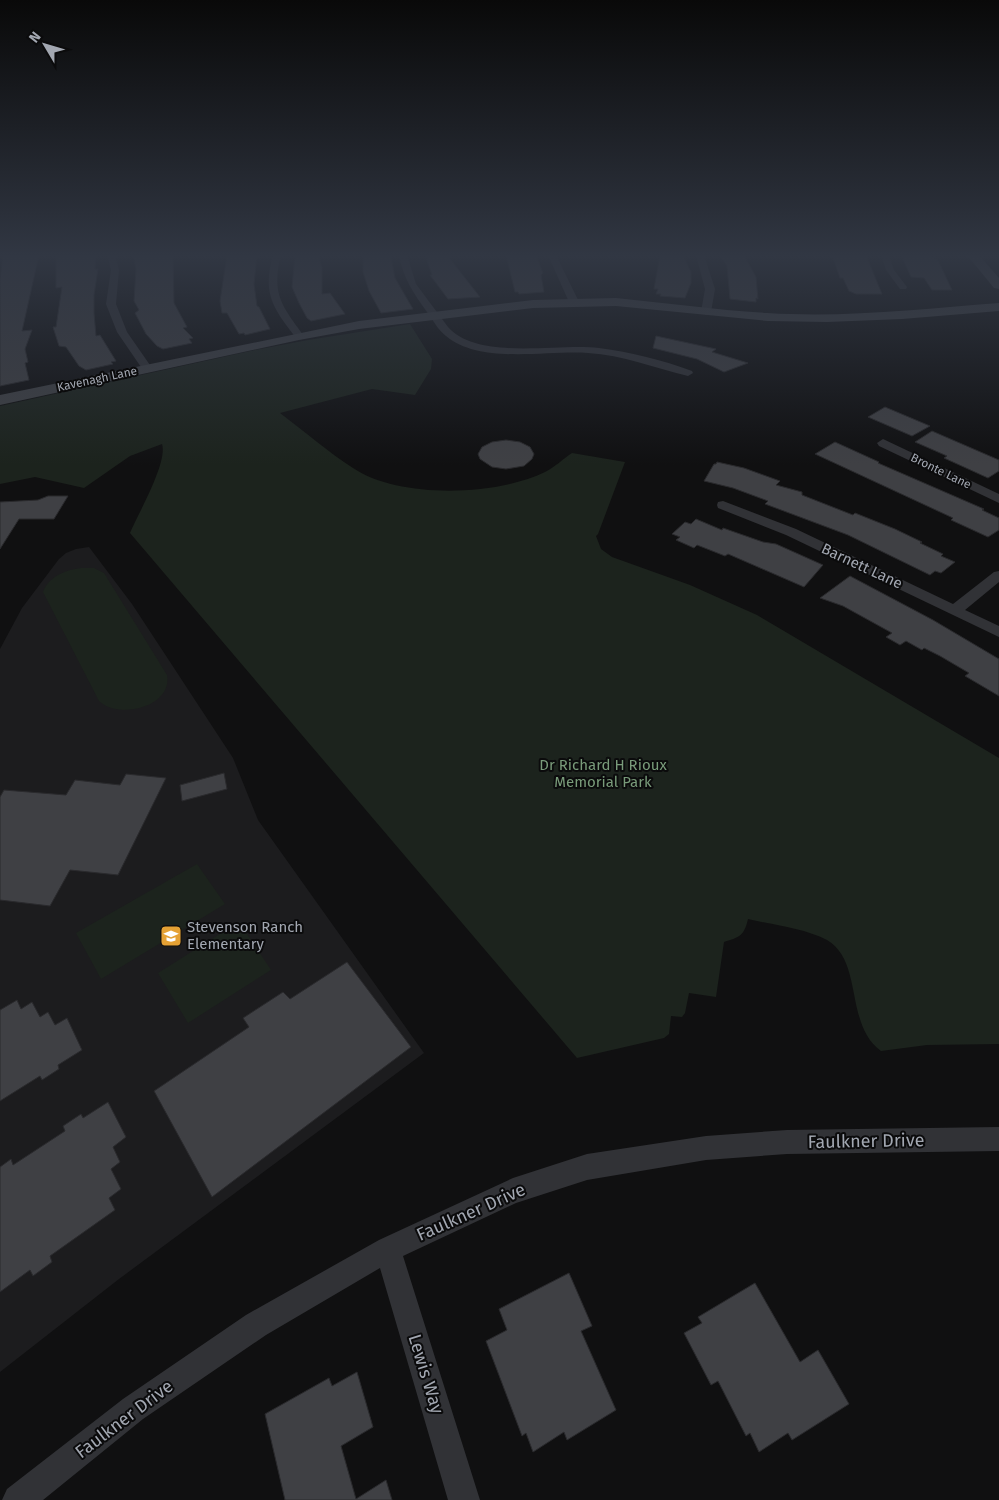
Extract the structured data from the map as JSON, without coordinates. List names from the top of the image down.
{
  "streets": {
    "main road": ["Kavenagh Lane"],
    "street": [
      "Bronte Lane",
      "Barnett Lane",
      "Faulkner Drive",
      "Lewis Way"
    ]
  },
  "crossings": [
    ["Faulkner Drive", "Lewis Way"]
  ],
  "parks": ["Dr Richard H Rioux Memorial Park"],
  "places": {
    "school or university": ["Stevenson Ranch Elementary"]
  },
  "north": "top left"
}
